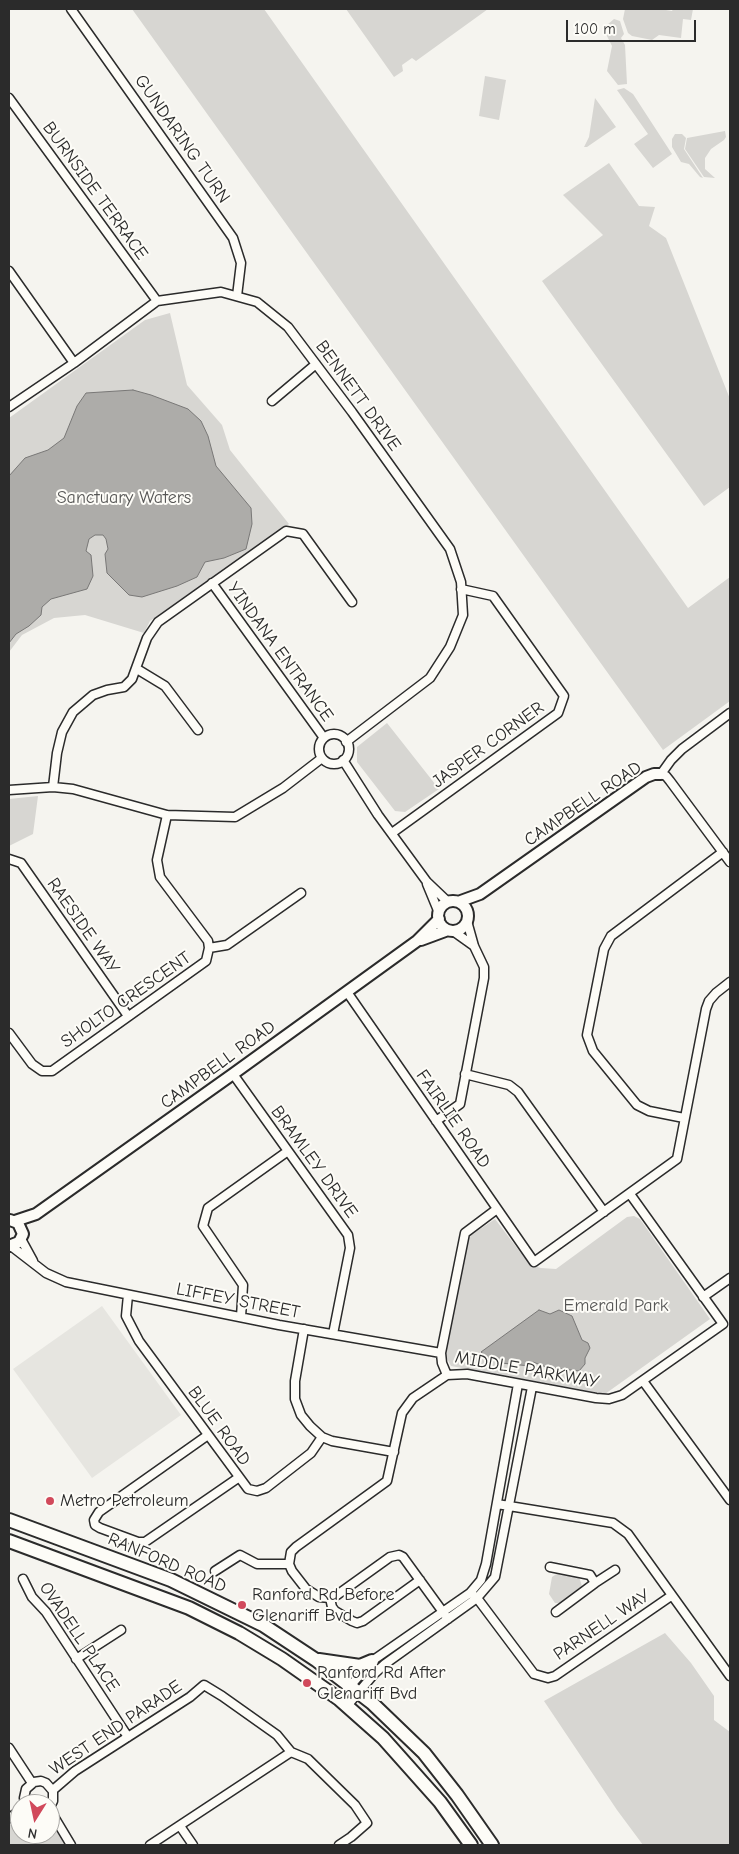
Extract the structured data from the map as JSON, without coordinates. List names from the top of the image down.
{
  "streets": {
    "main road": ["RANFORD ROAD"],
    "street": [
      "GUNDARING TURN",
      "BURNSIDE TERRACE",
      "BENNETT DRIVE",
      "YINDANA ENTRANCE",
      "JASPER CORNER",
      "CAMPBELL ROAD",
      "RAESIDE WAY",
      "SHOLTO CRESCENT",
      "FAIRLIE ROAD",
      "BRAMLEY DRIVE",
      "LIFFEY STREET",
      "MIDDLE PARKWAY",
      "BLUE ROAD",
      "PARNELL WAY",
      "OVADELL PLACE",
      "WEST END PARADE"
    ]
  },
  "crossings": [
    ["GUNDARING TURN", "BENNETT DRIVE"],
    ["BURNSIDE TERRACE", "BENNETT DRIVE"],
    ["BENNETT DRIVE", "YINDANA ENTRANCE"],
    ["BENNETT DRIVE", "JASPER CORNER"],
    ["CAMPBELL ROAD", "FAIRLIE ROAD"],
    ["CAMPBELL ROAD", "BRAMLEY DRIVE"],
    ["CAMPBELL ROAD", "LIFFEY STREET"],
    ["RAESIDE WAY", "SHOLTO CRESCENT"],
    ["FAIRLIE ROAD", "MIDDLE PARKWAY"],
    ["BRAMLEY DRIVE", "LIFFEY STREET"],
    ["LIFFEY STREET", "MIDDLE PARKWAY"],
    ["LIFFEY STREET", "BLUE ROAD"],
    ["OVADELL PLACE", "WEST END PARADE"]
  ],
  "parks": ["Sanctuary Waters", "Emerald Park"],
  "places": ["Metro Petroleum", "Ranford Rd Before Glenariff Bvd", "Ranford Rd After Glenariff Bvd"],
  "scale_bar": "100 m",
  "north": "bottom"
}
